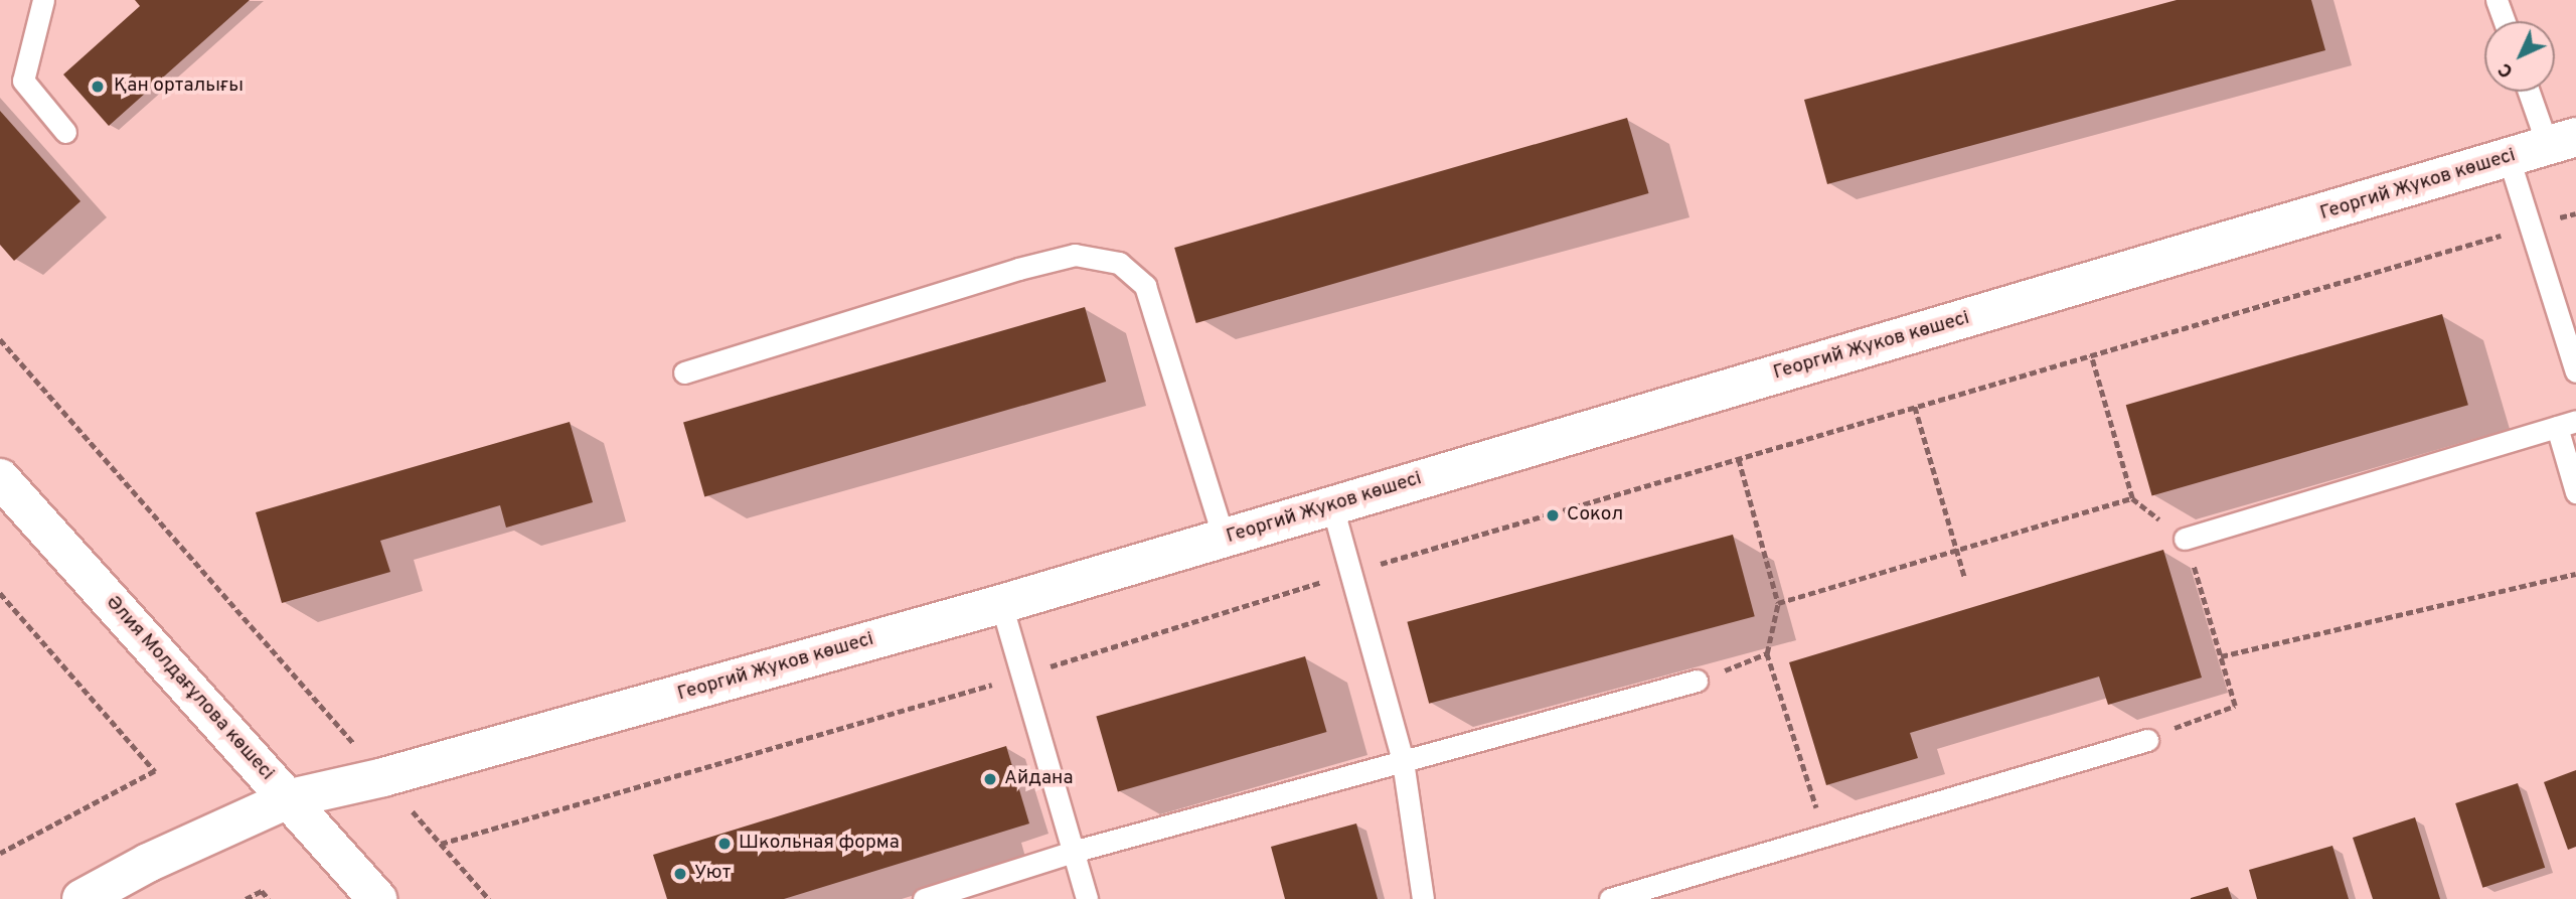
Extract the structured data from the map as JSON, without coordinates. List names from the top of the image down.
{
  "streets": {
    "street": ["Георгий Жуков көшесі", "Әлия Молдағұлова көшесі"]
  },
  "crossings": [
    ["Георгий Жуков көшесі", "Әлия Молдағұлова көшесі"]
  ],
  "places": [
    "Қан орталығы",
    "Сокол",
    "Айдана",
    "Школьная форма",
    "Уют"
  ],
  "north": "bottom left"
}
